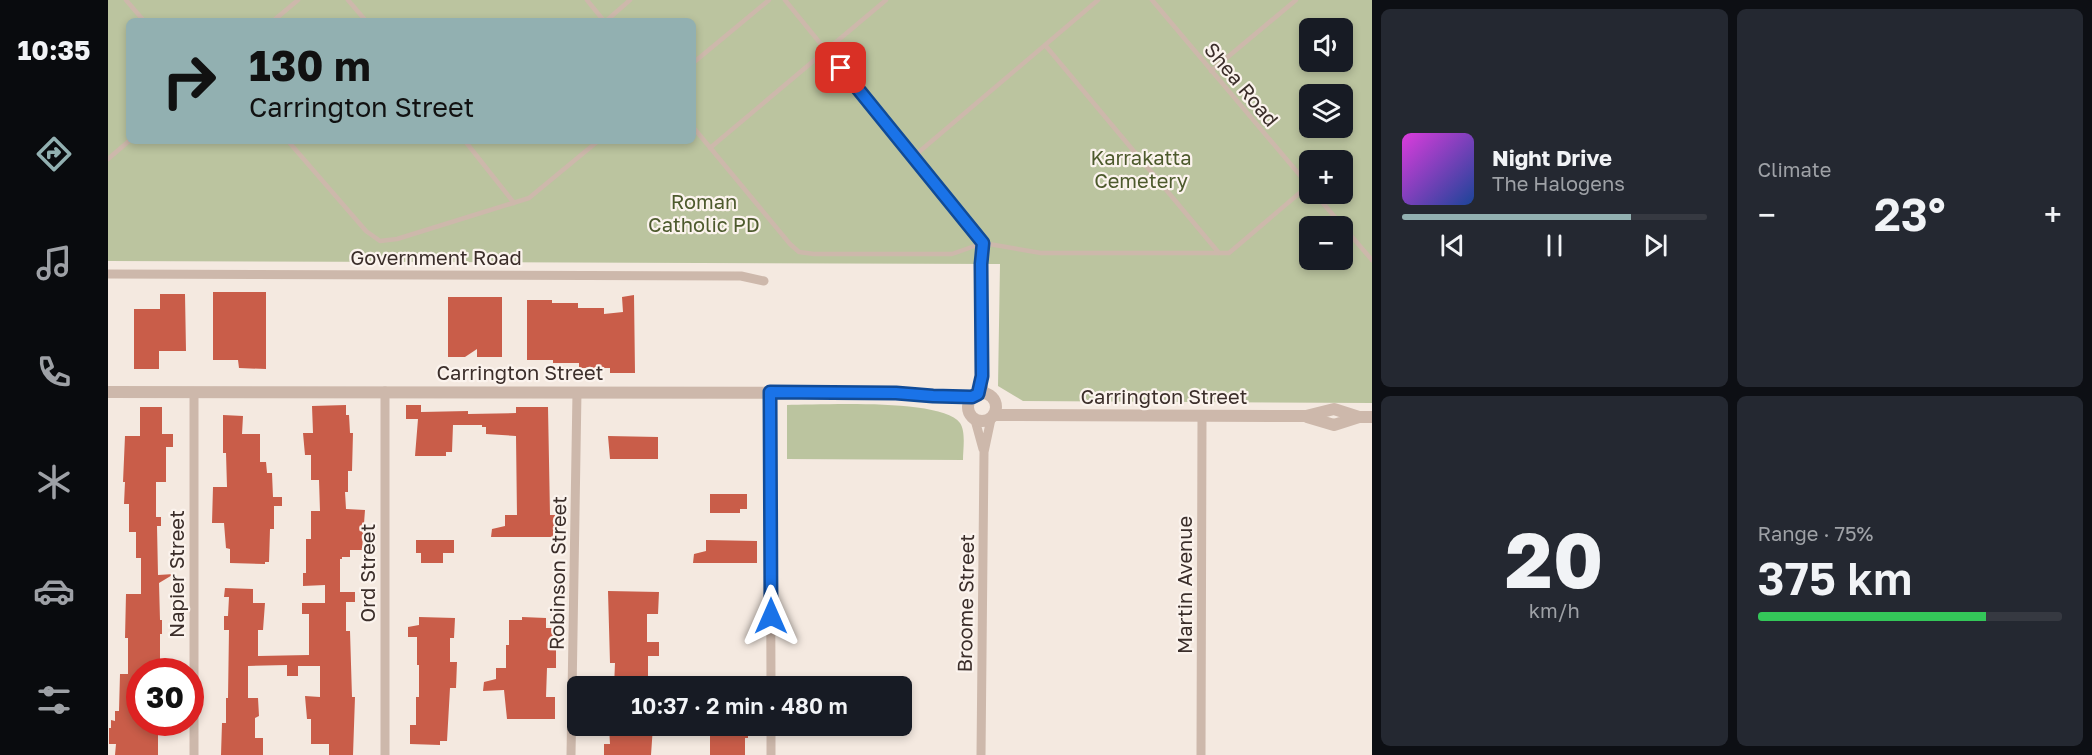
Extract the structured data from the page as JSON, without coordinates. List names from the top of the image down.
{
  "streets": {
    "street": [
      "Government Road",
      "Carrington Street",
      "Ord Street",
      "Robinson Street",
      "Napier Street",
      "Martin Avenue",
      "Broome Street"
    ],
    "lane": ["Shea Road"]
  },
  "crossings": [
    ["Carrington Street", "Ord Street"],
    ["Carrington Street", "Robinson Street"],
    ["Carrington Street", "Napier Street"],
    ["Carrington Street", "Martin Avenue"],
    ["Carrington Street", "Broome Street"]
  ],
  "parks": ["Karrakatta Cemetery", "Roman Catholic PD"],
  "page": {
    "tabs": "10:35",
    "tile": [
      "Climate",
      ["20", "km/h"],
      ["Range · 75%", "375 km"]
    ],
    "map_buttons": ["+", "−"],
    "turn": ["130 m", "Carrington Street"],
    "song": ["Night Drive", "The Halogens"],
    "heat": ["−", "23°", "+"],
    "limit": "30",
    "trip": "10:37 · 2 min · 480 m"
  }
}
